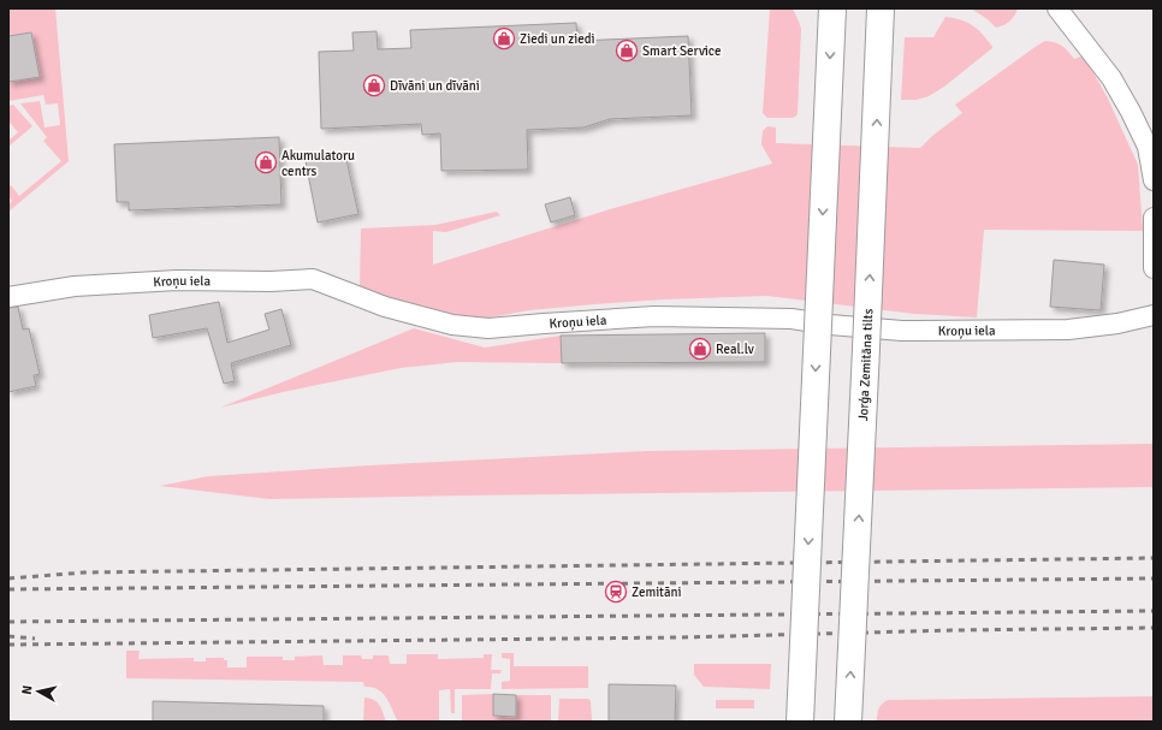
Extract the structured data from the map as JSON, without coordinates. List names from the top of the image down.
{
  "streets": {
    "main road": ["Jorģa Zemitāna tilts"],
    "street": ["Kroņu iela"]
  },
  "places": {
    "shop": [
      "Ziedi un ziedi",
      "Smart Service",
      "Dīvāni un dīvāni",
      "Akumulatoru centrs",
      "Real.lv"
    ],
    "station": ["Zemitāni"]
  },
  "north": "left"
}
